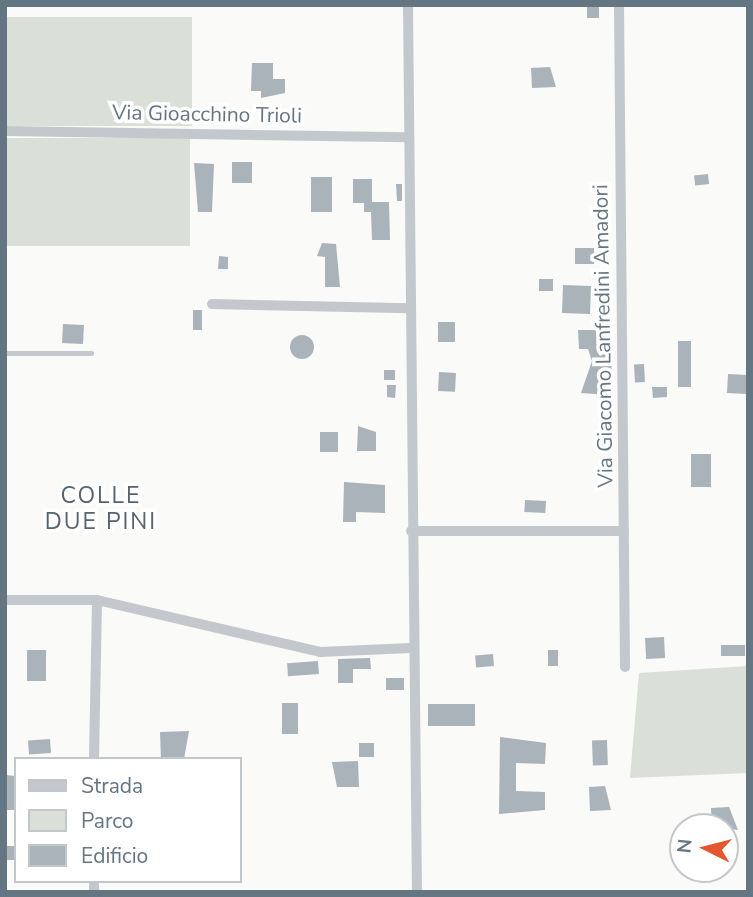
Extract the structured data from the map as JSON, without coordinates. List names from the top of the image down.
{
  "streets": {
    "street": ["Via Gioacchino Trioli", "Via Giacomo Lanfredini Amadori"]
  },
  "districts": ["COLLE DUE PINI"],
  "legend": ["Strada", "Parco", "Edificio"],
  "north": "left"
}
